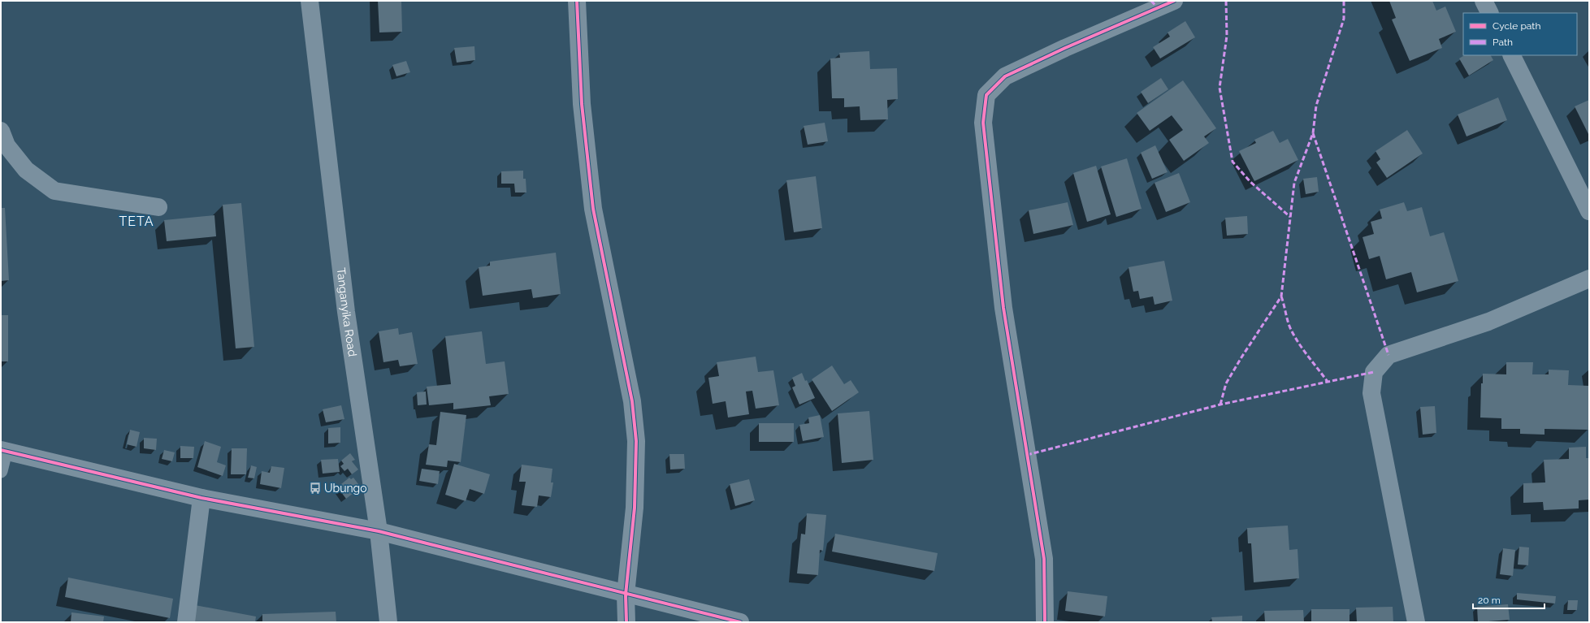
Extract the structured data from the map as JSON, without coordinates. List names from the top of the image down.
{
  "streets": {
    "street": ["Tanganyika Road"]
  },
  "districts": ["TETA"],
  "places": {
    "bus stop": ["Ubungo"]
  },
  "legend": ["Cycle path", "Path"],
  "scale_bar": "20 m"
}
